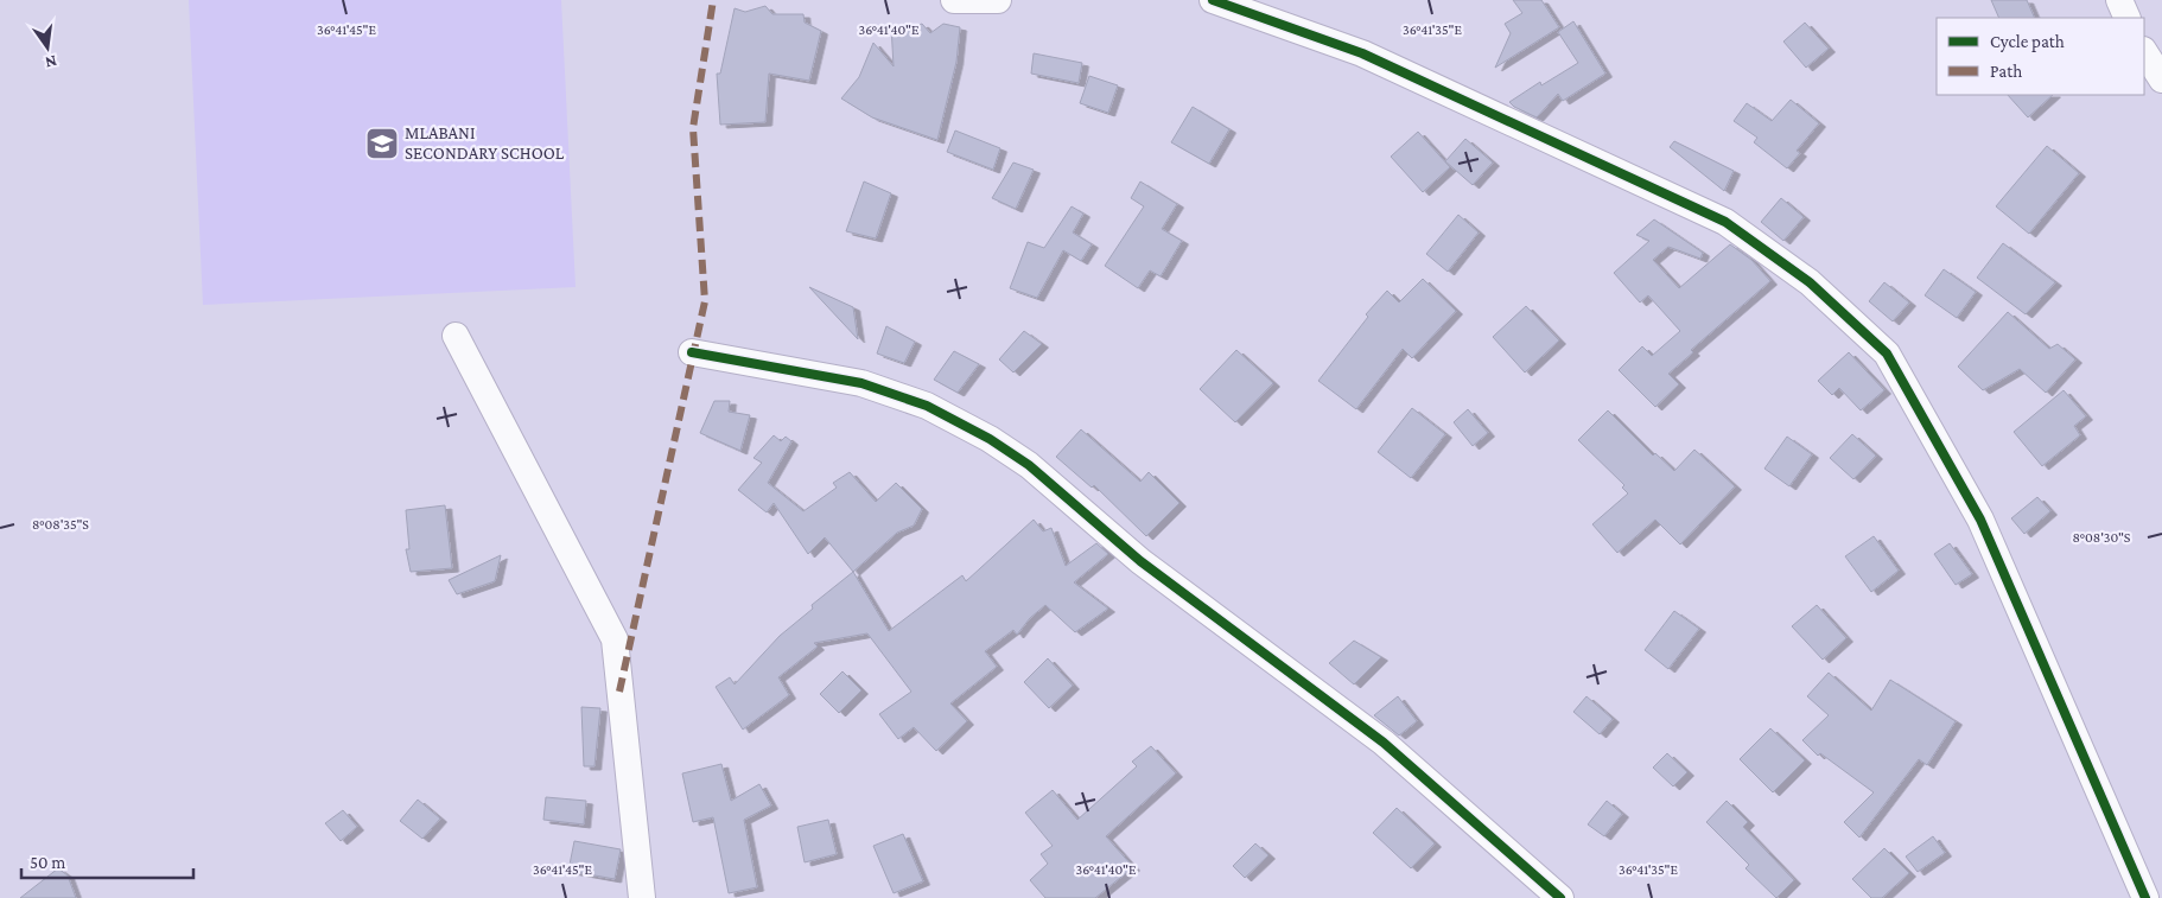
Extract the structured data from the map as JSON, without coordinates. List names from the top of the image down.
{
  "places": {
    "school or university": ["MLABANI SECONDARY SCHOOL"]
  },
  "legend": ["Cycle path", "Path"],
  "scale_bar": "50 m",
  "north": "bottom",
  "coordinates": [
    "36°41'45\"E",
    "36°41'40\"E",
    "36°41'35\"E",
    "8°08'35\"S",
    "8°08'30\"S"
  ]
}
